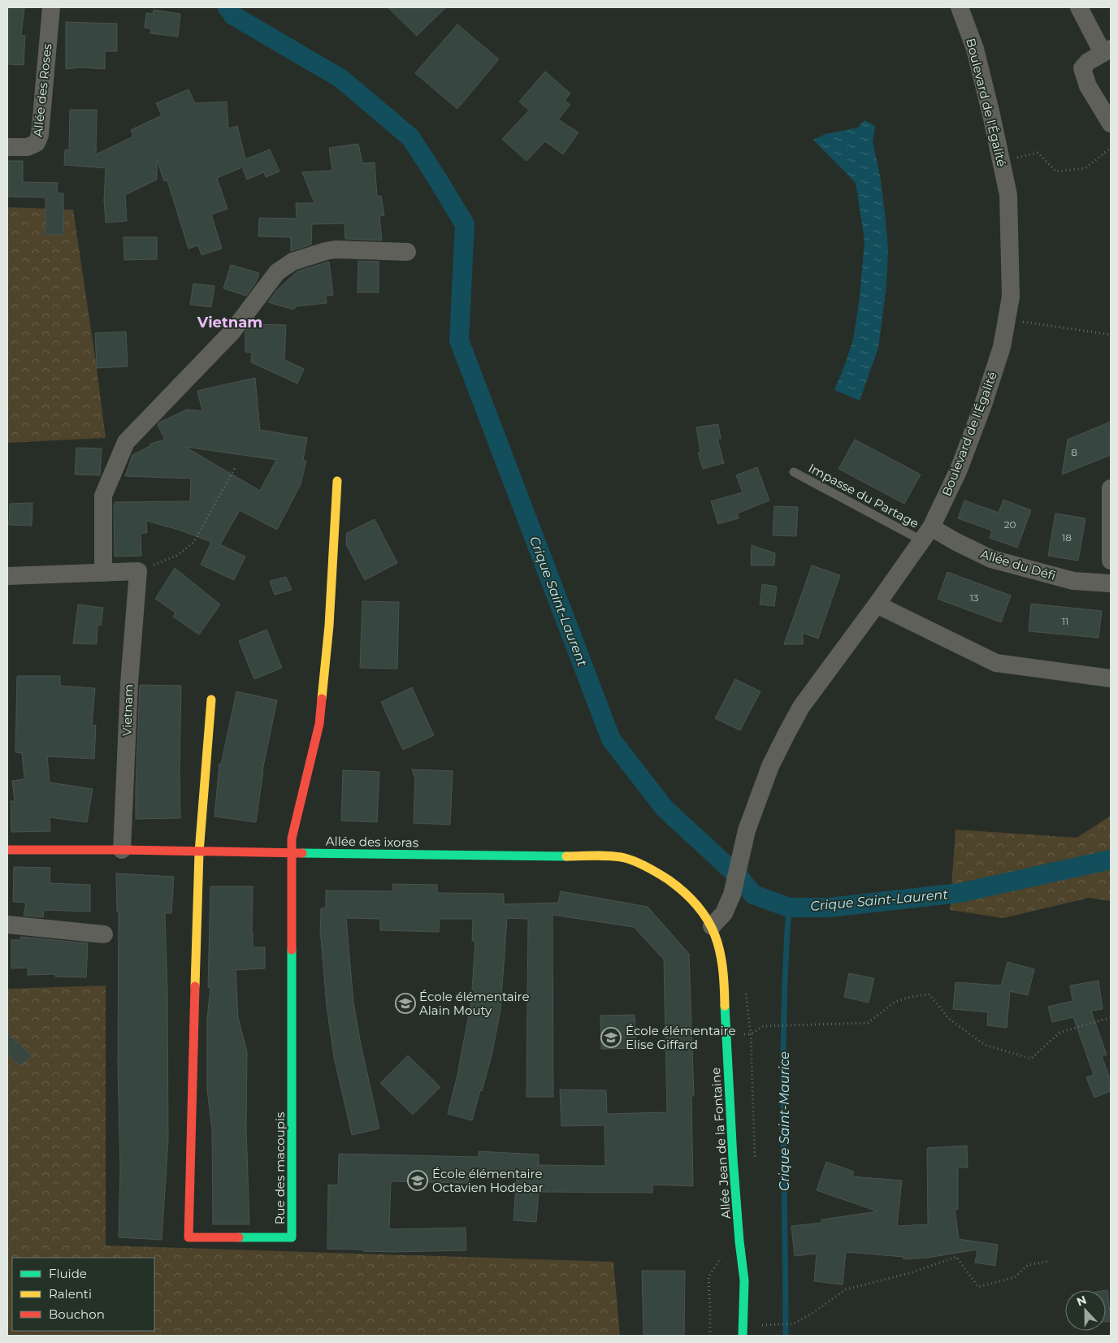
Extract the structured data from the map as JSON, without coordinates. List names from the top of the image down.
{
  "streets": {
    "street": [
      "Allée des Roses",
      "Boulevard de l'Égalité",
      "Allée du Défi",
      "Vietnam",
      "Allée des ixoras",
      "Allée Jean de la Fontaine",
      "Rue des macoupis"
    ],
    "lane": ["Impasse du Partage"]
  },
  "crossings": [
    ["Boulevard de l'Égalité", "Impasse du Partage"],
    ["Boulevard de l'Égalité", "Allée du Défi"],
    ["Boulevard de l'Égalité", "Allée des ixoras"],
    ["Boulevard de l'Égalité", "Allée Jean de la Fontaine"],
    ["Impasse du Partage", "Allée du Défi"],
    ["Vietnam", "Allée des ixoras"],
    ["Allée des ixoras", "Allée Jean de la Fontaine"],
    ["Allée des ixoras", "Rue des macoupis"]
  ],
  "districts": ["Vietnam"],
  "water": ["Crique Saint-Laurent", "Crique Saint-Maurice"],
  "places": {
    "school or university": ["École élémentaire Alain Mouty", "École élémentaire Elise Giffard", "École élémentaire Octavien Hodebar"]
  },
  "house_numbers": [
    "8",
    "20",
    "18",
    "13",
    "11"
  ],
  "legend": ["Fluide", "Ralenti", "Bouchon"],
  "north": "top"
}
